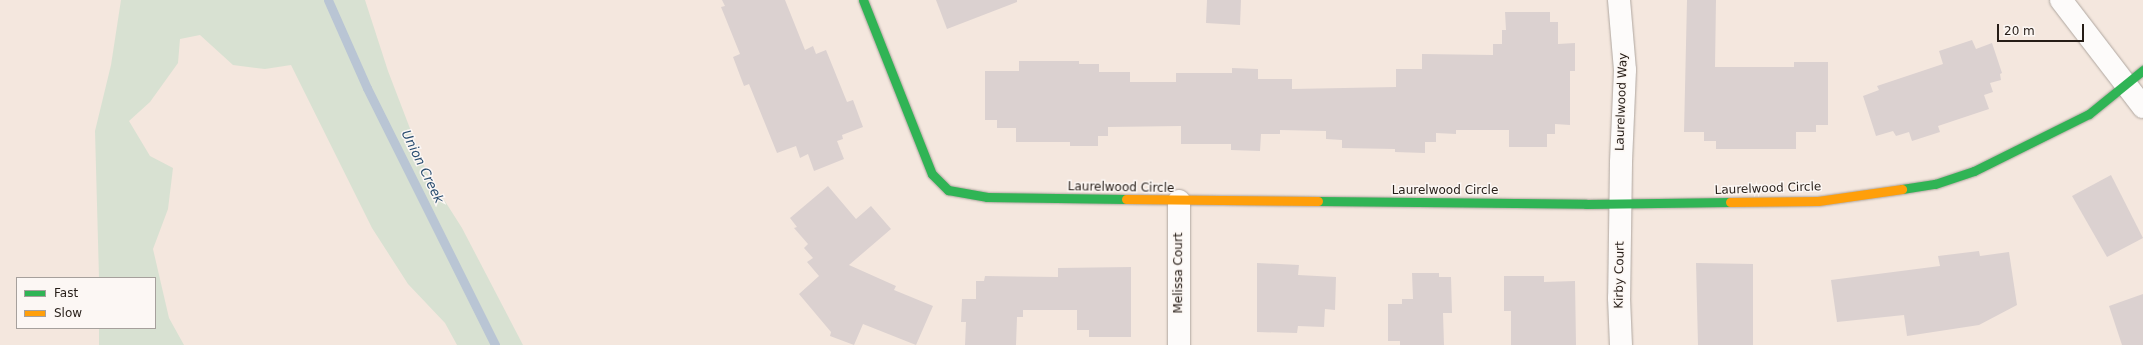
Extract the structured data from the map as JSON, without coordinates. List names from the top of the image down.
{
  "streets": {
    "street": [
      "Laurelwood Way",
      "Laurelwood Circle",
      "Melissa Court",
      "Kirby Court"
    ]
  },
  "crossings": [
    ["Laurelwood Way", "Laurelwood Circle"],
    ["Laurelwood Way", "Kirby Court"],
    ["Laurelwood Circle", "Melissa Court"],
    ["Laurelwood Circle", "Kirby Court"]
  ],
  "water": ["Union Creek"],
  "legend": ["Fast", "Slow"],
  "scale_bar": "20 m"
}
